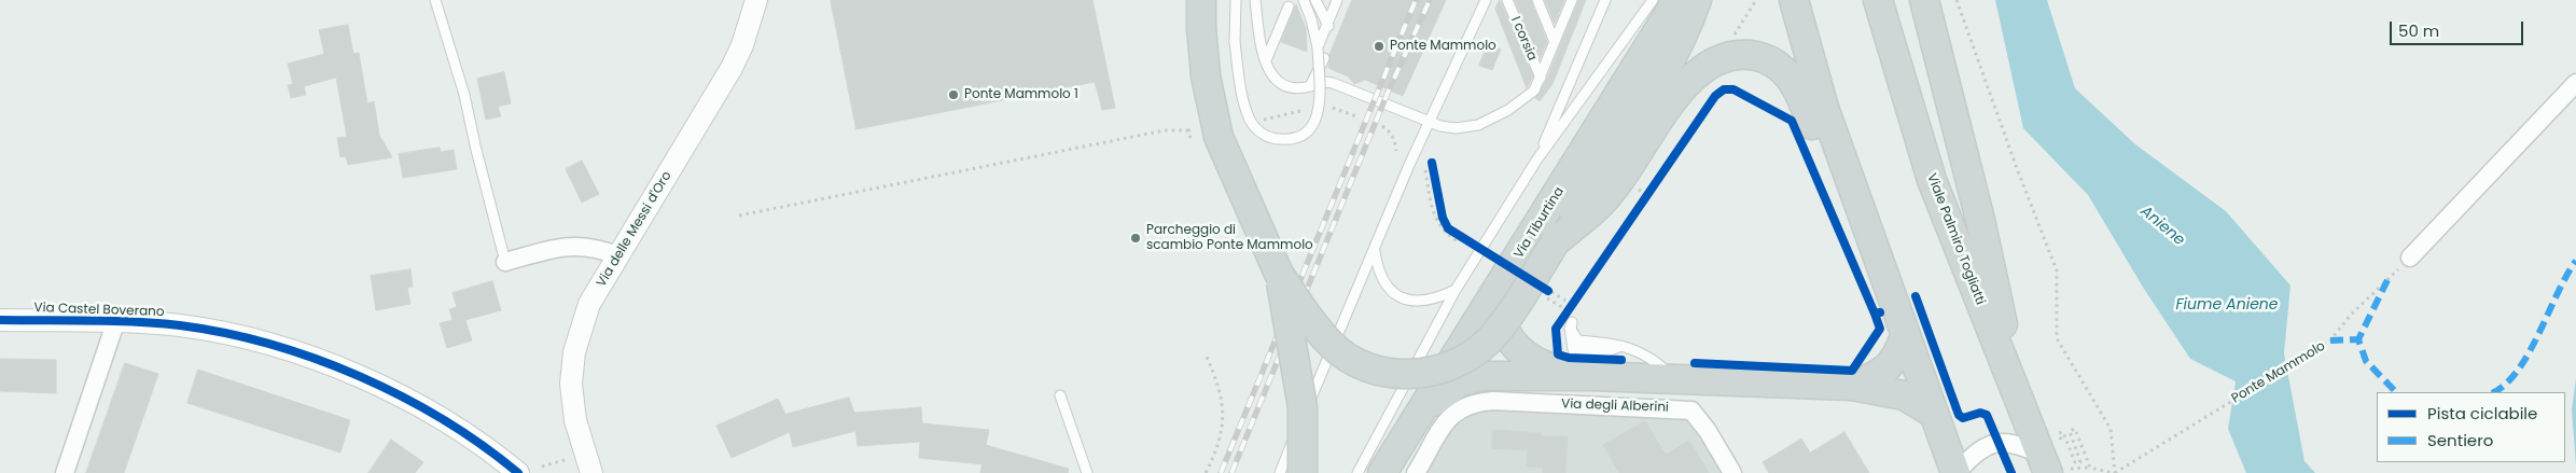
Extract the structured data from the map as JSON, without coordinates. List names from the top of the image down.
{
  "streets": {
    "main road": ["Via Tiburtina", "Viale Palmiro Togliatti"],
    "street": ["Via delle Messi d'Oro", "Via Castel Boverano", "Via degli Alberini"],
    "lane": ["I corsia"],
    "path": ["Ponte Mammolo"]
  },
  "water": ["Aniene", "Fiume Aniene"],
  "places": ["Ponte Mammolo", "Ponte Mammolo 1", "Parcheggio di scambio Ponte Mammolo"],
  "legend": ["Pista ciclabile", "Sentiero"],
  "scale_bar": "50 m"
}
